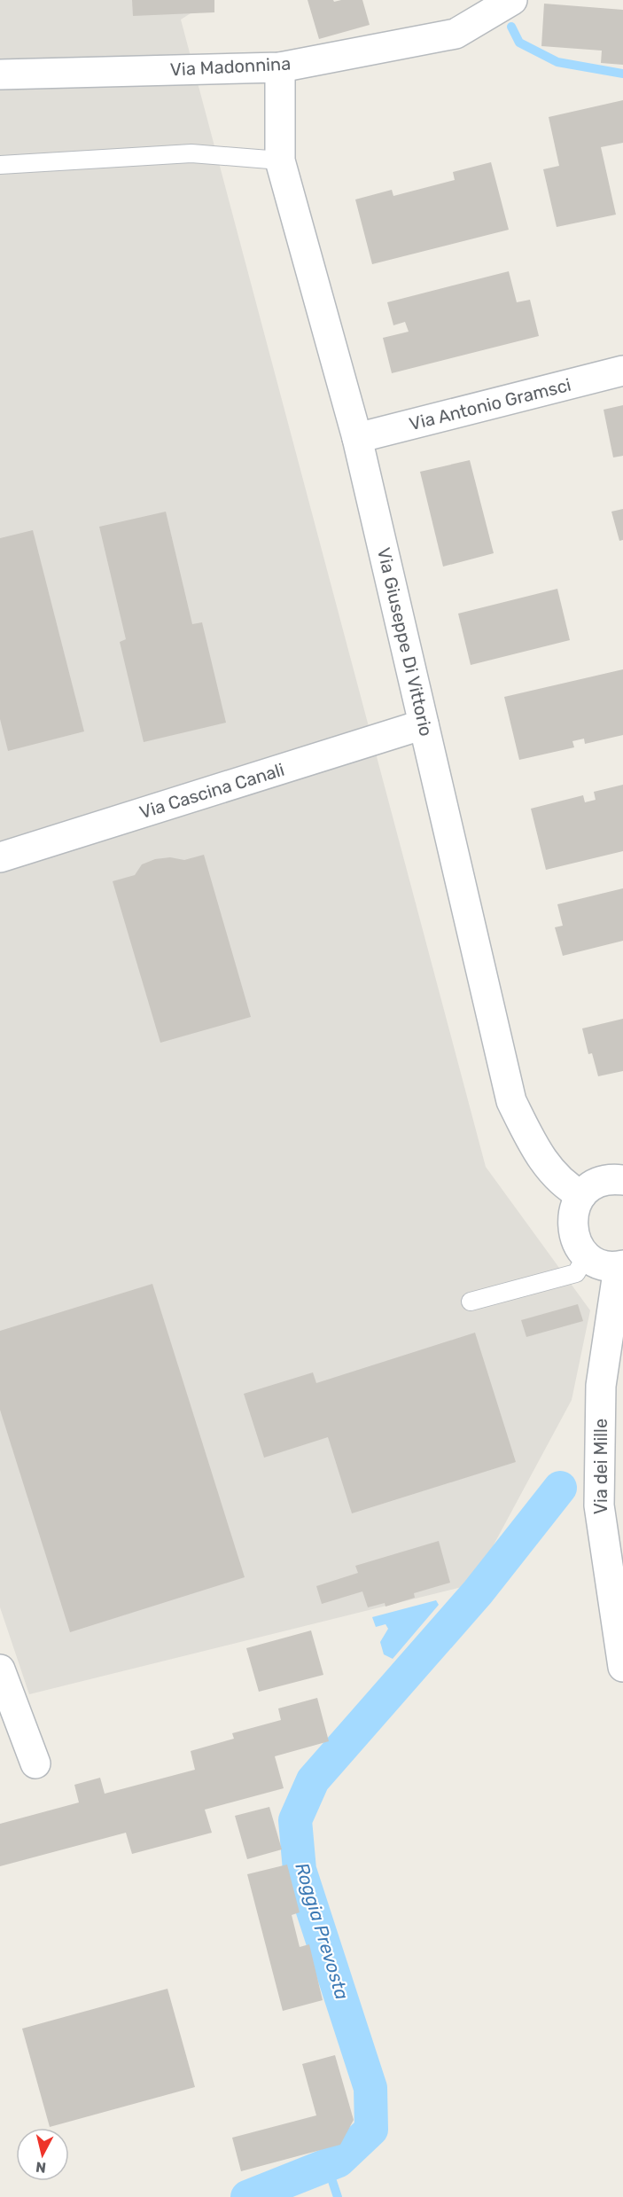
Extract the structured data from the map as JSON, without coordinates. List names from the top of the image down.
{
  "streets": {
    "street": [
      "Via Madonnina",
      "Via Antonio Gramsci",
      "Via Giuseppe Di Vittorio",
      "Via Cascina Canali",
      "Via dei Mille"
    ]
  },
  "crossings": [
    ["Via Madonnina", "Via Giuseppe Di Vittorio"],
    ["Via Antonio Gramsci", "Via Giuseppe Di Vittorio"],
    ["Via Giuseppe Di Vittorio", "Via Cascina Canali"]
  ],
  "water": ["Roggia Prevosta"],
  "north": "bottom"
}
